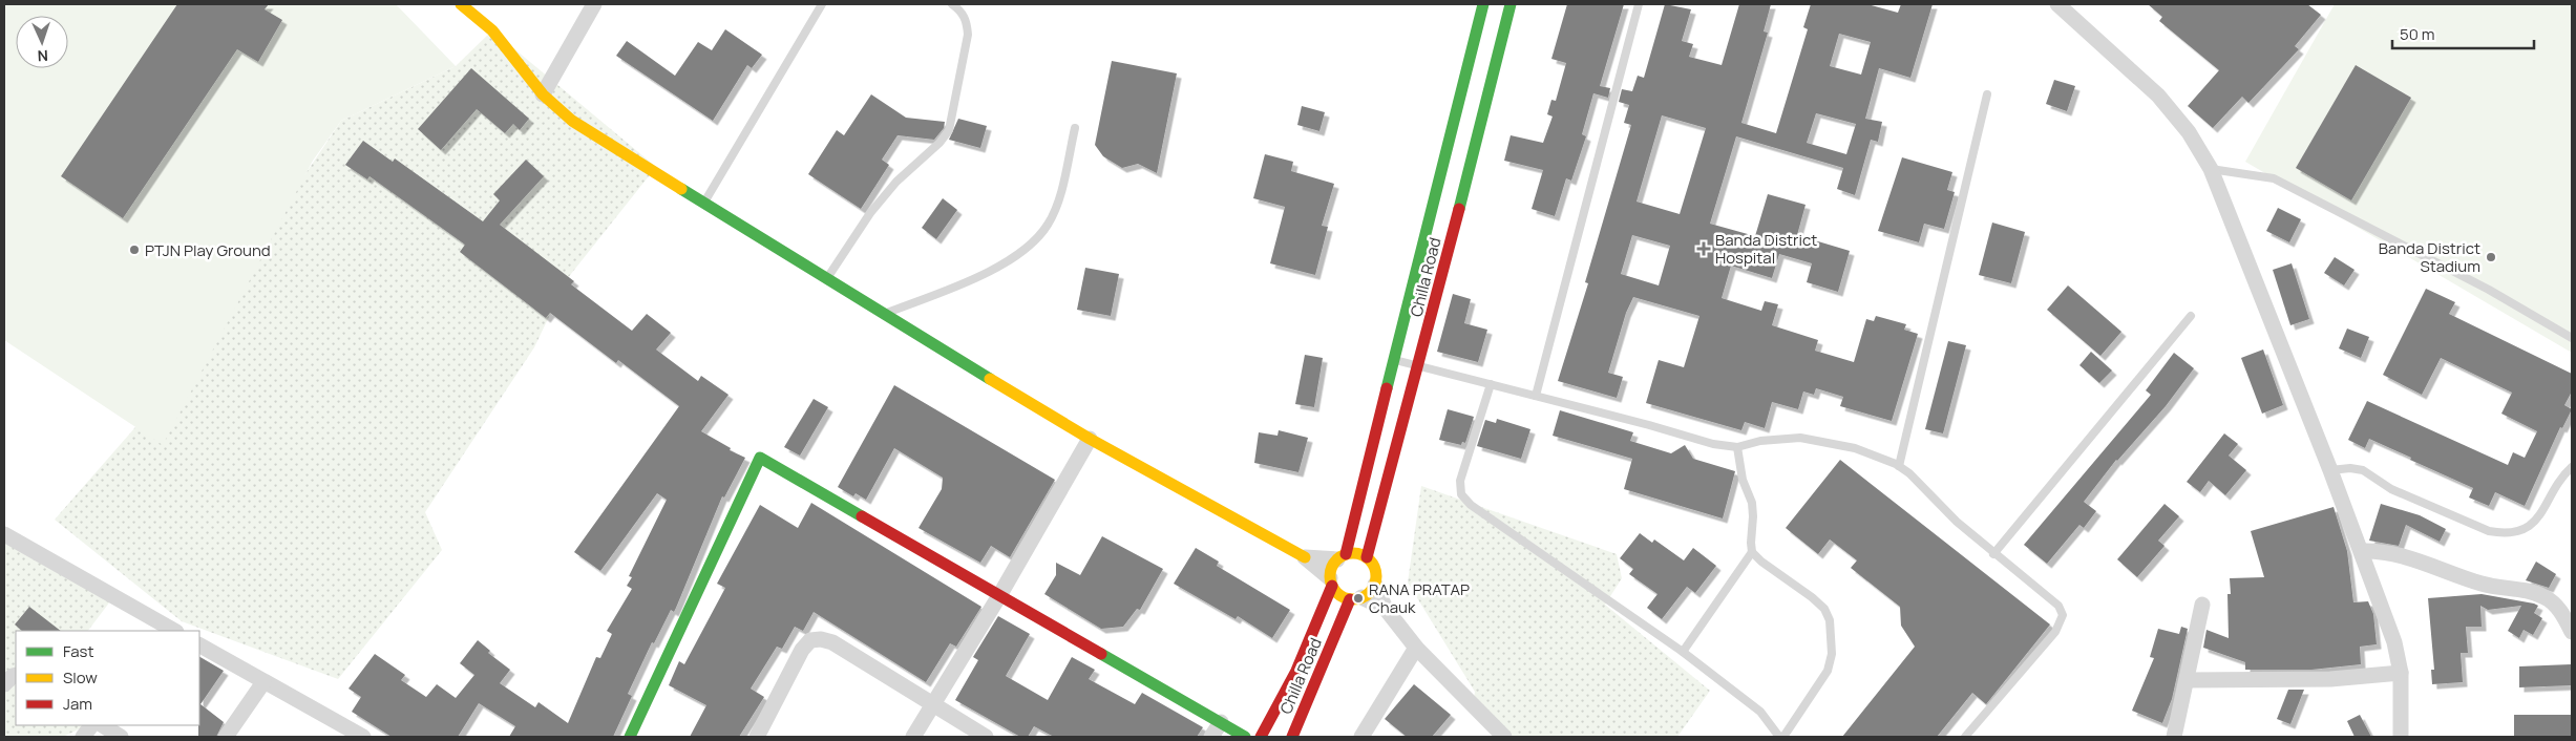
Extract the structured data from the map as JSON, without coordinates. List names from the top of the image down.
{
  "streets": {
    "street": ["Chilla Road"]
  },
  "places": {
    "health": ["Banda District Hospital"],
    "other": ["PTJN Play Ground", "Banda District Stadium", "RANA PRATAP Chauk"]
  },
  "legend": ["Fast", "Slow", "Jam"],
  "scale_bar": "50 m",
  "north": "bottom"
}
